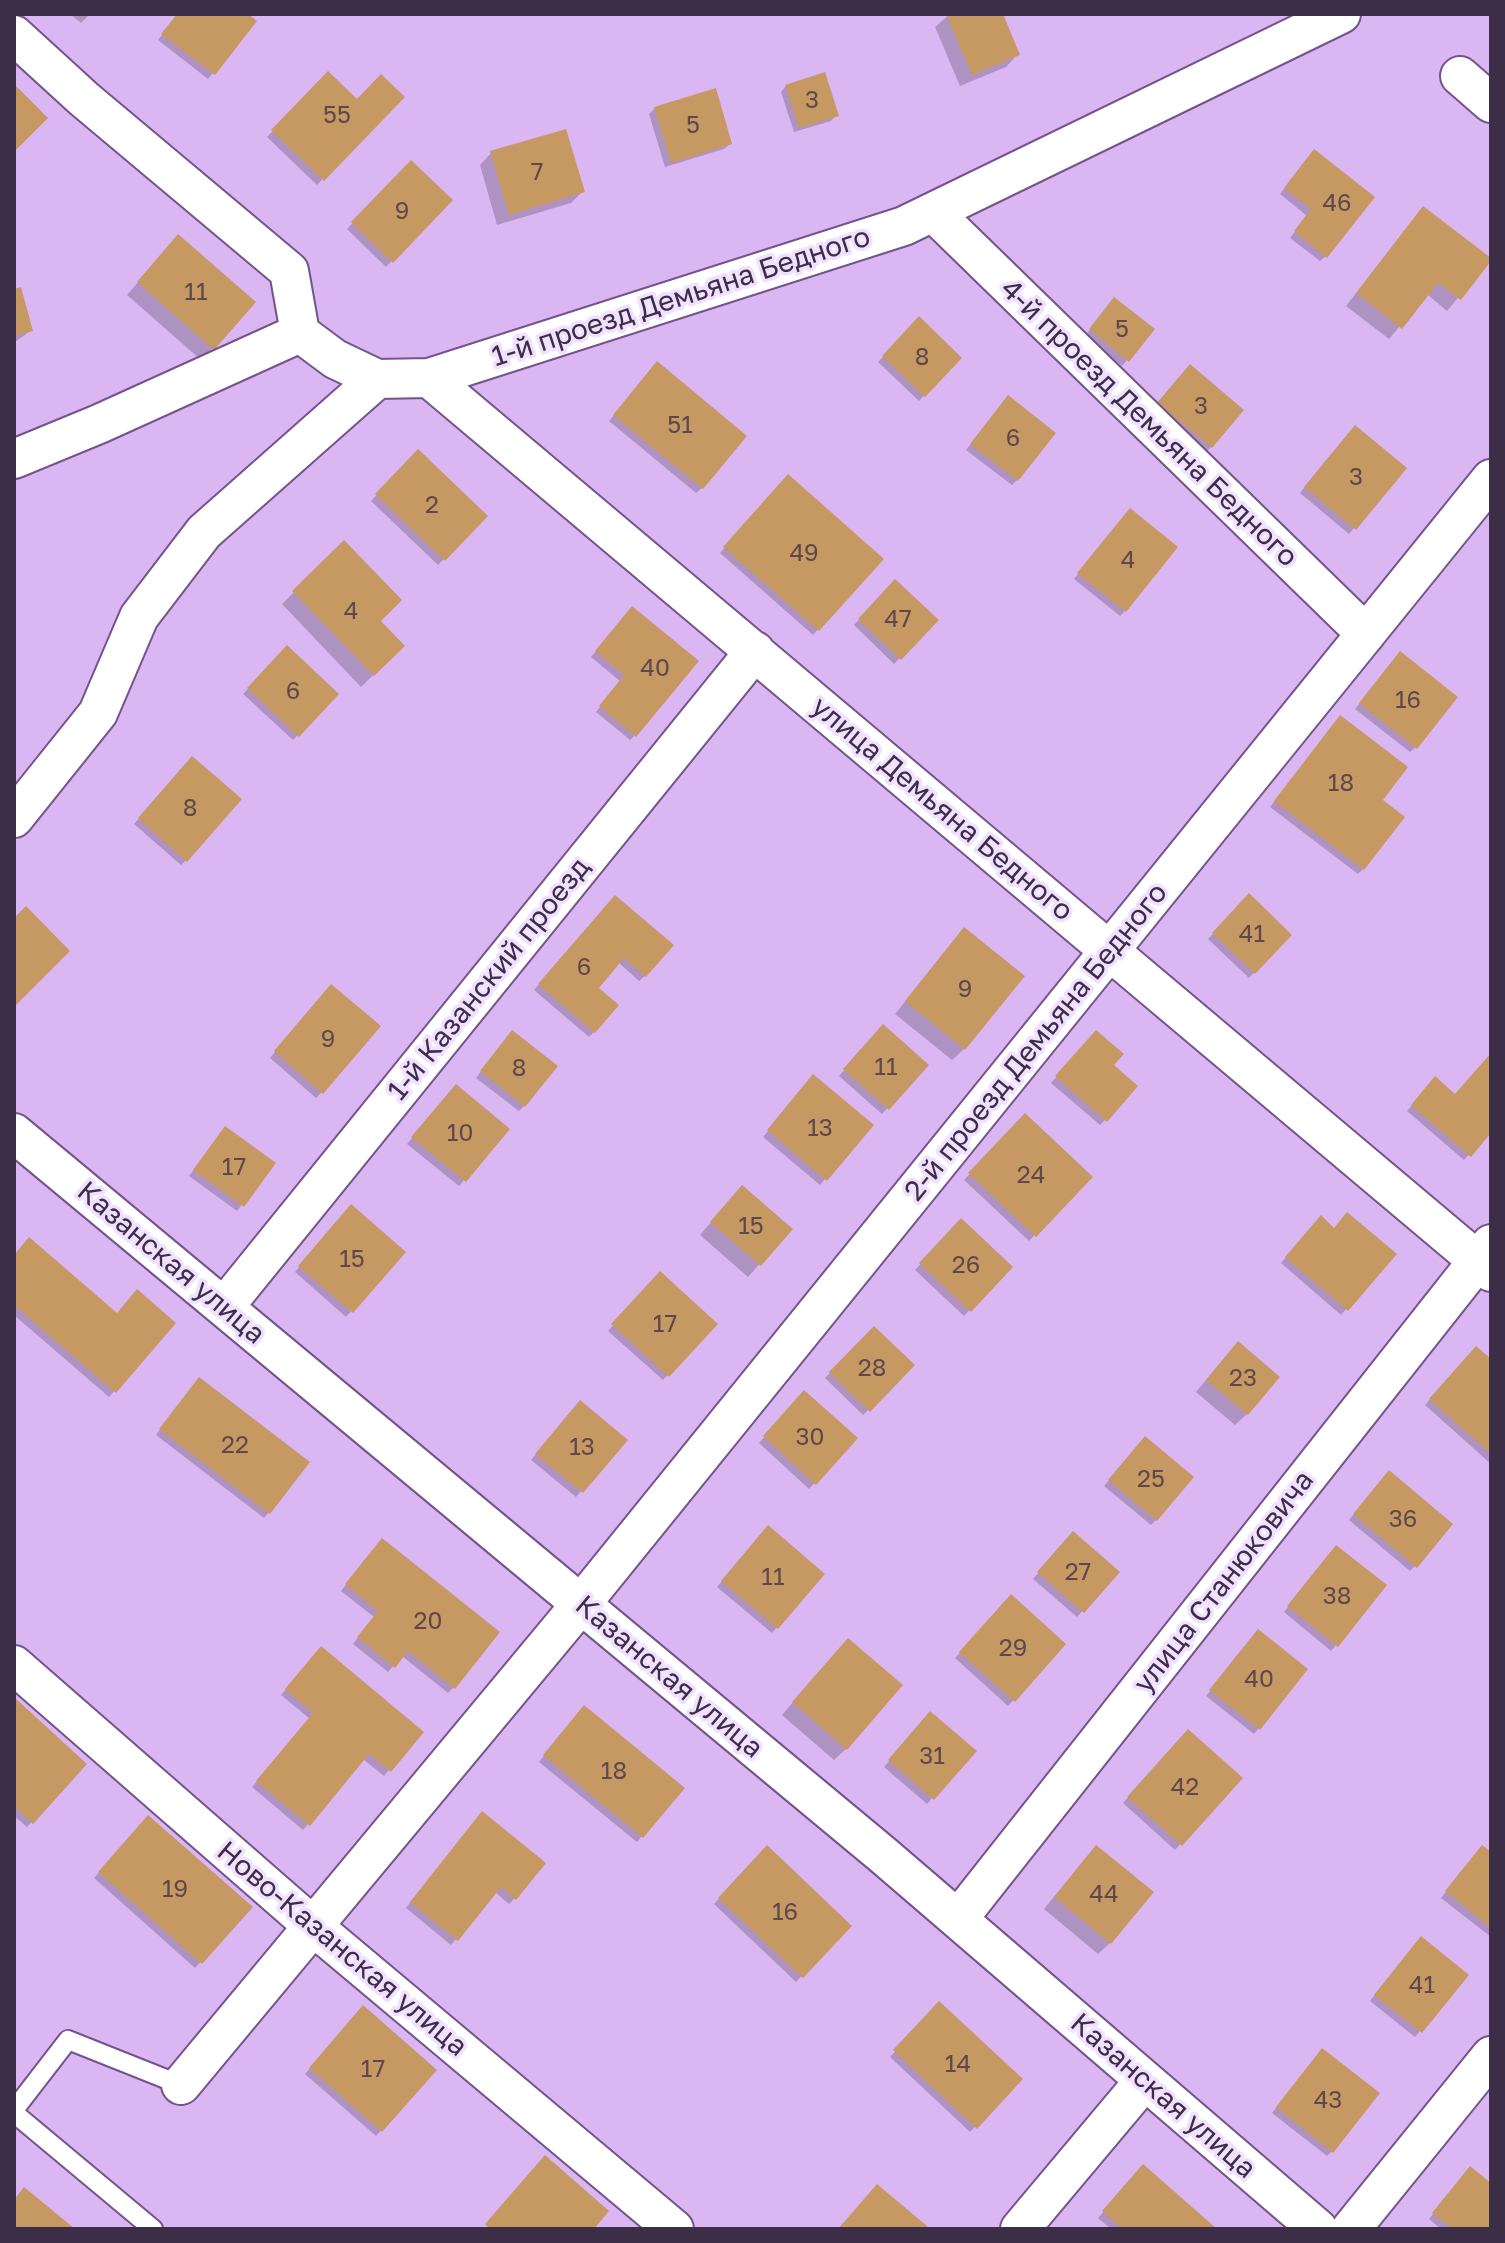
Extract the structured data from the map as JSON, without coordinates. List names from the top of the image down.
{
  "streets": {
    "street": [
      "1-й проезд Демьяна Бедного",
      "4-й проезд Демьяна Бедного",
      "улица Демьяна Бедного",
      "1-й Казанский проезд",
      "2-й проезд Демьяна Бедного",
      "Казанская улица",
      "улица Станюковича",
      "Ново-Казанская улица"
    ]
  },
  "crossings": [
    ["1-й проезд Демьяна Бедного", "4-й проезд Демьяна Бедного"],
    ["1-й проезд Демьяна Бедного", "улица Демьяна Бедного"],
    ["4-й проезд Демьяна Бедного", "2-й проезд Демьяна Бедного"],
    ["улица Демьяна Бедного", "1-й Казанский проезд"],
    ["улица Демьяна Бедного", "2-й проезд Демьяна Бедного"],
    ["улица Демьяна Бедного", "улица Станюковича"],
    ["1-й Казанский проезд", "Казанская улица"],
    ["2-й проезд Демьяна Бедного", "Казанская улица"],
    ["2-й проезд Демьяна Бедного", "Ново-Казанская улица"],
    ["Казанская улица", "улица Станюковича"]
  ],
  "house_numbers": [
    "3",
    "55",
    "5",
    "7",
    "46",
    "9",
    "11",
    "5",
    "8",
    "3",
    "51",
    "6",
    "3",
    "2",
    "49",
    "4",
    "4",
    "47",
    "40",
    "6",
    "16",
    "18",
    "8",
    "41",
    "6",
    "9",
    "9",
    "11",
    "8",
    "13",
    "10",
    "17",
    "24",
    "15",
    "15",
    "26",
    "17",
    "28",
    "23",
    "30",
    "22",
    "13",
    "25",
    "36",
    "27",
    "11",
    "38",
    "20",
    "29",
    "40",
    "31",
    "18",
    "42",
    "19",
    "44",
    "16",
    "41",
    "14",
    "17",
    "43"
  ]
}
